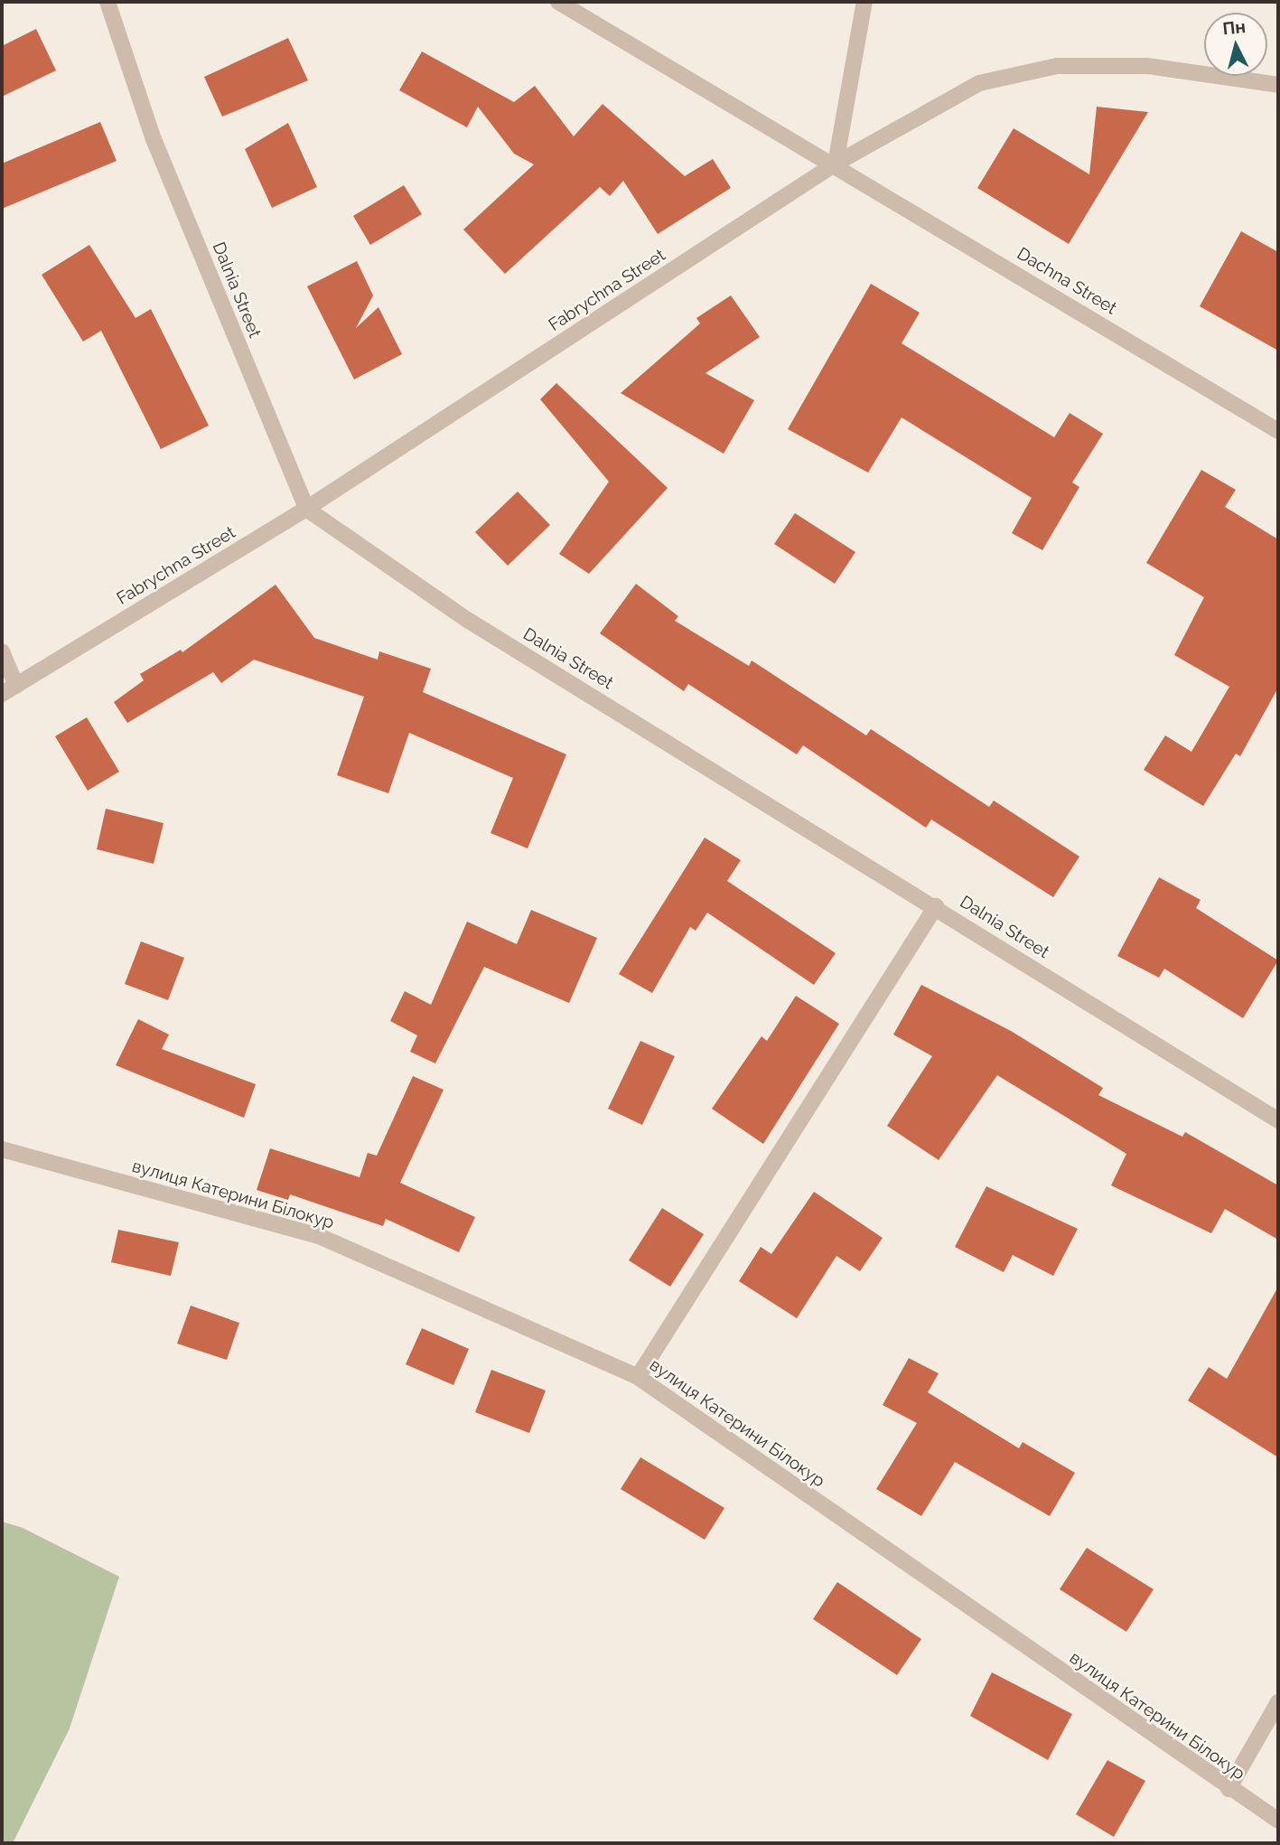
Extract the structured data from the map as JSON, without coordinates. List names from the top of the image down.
{
  "streets": {
    "street": [
      "Dachna Street",
      "Dalnia Street",
      "Fabrychna Street",
      "вулиця Катерини Білокур"
    ]
  },
  "crossings": [
    ["Dachna Street", "Fabrychna Street"],
    ["Dalnia Street", "Fabrychna Street"]
  ],
  "north": "top"
}
